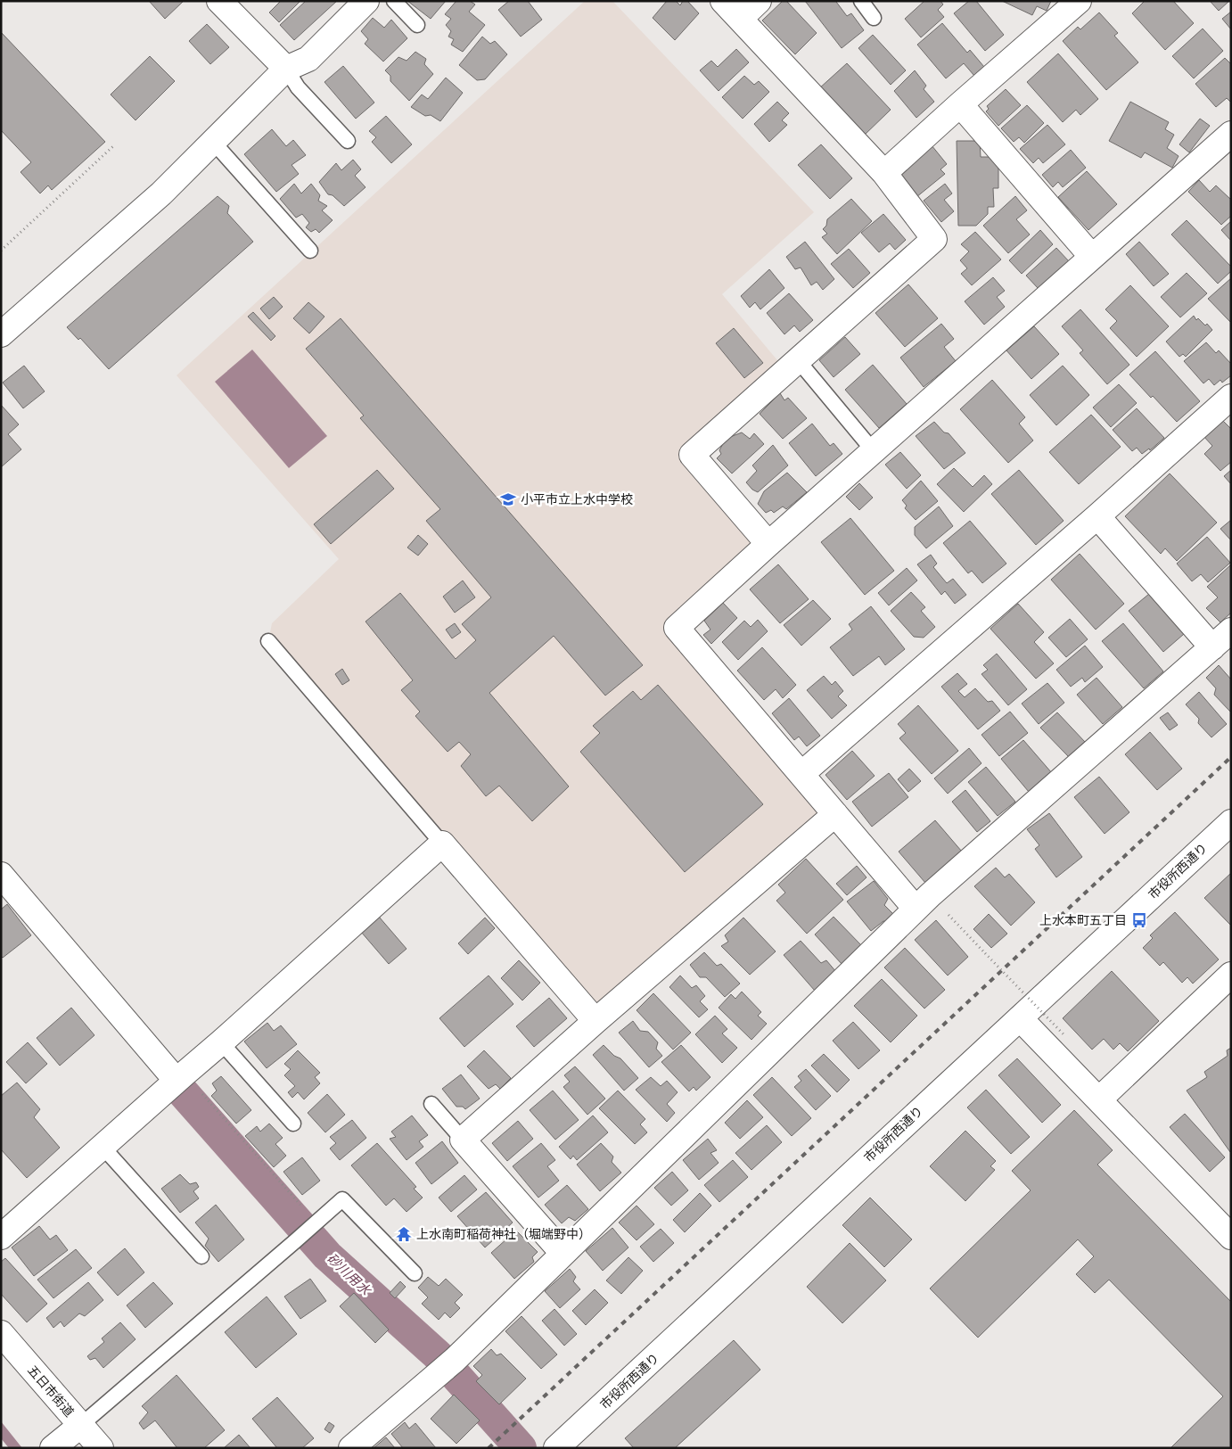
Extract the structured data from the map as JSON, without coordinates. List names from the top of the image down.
{
  "streets": {
    "street": ["市役所西通り", "五日市街道"]
  },
  "water": ["砂川用水"],
  "places": {
    "school or university": ["小平市立上水中学校"],
    "bus stop": ["上水本町五丁目"],
    "temple": ["上水南町稲荷神社（堀端野中）"]
  }
}
